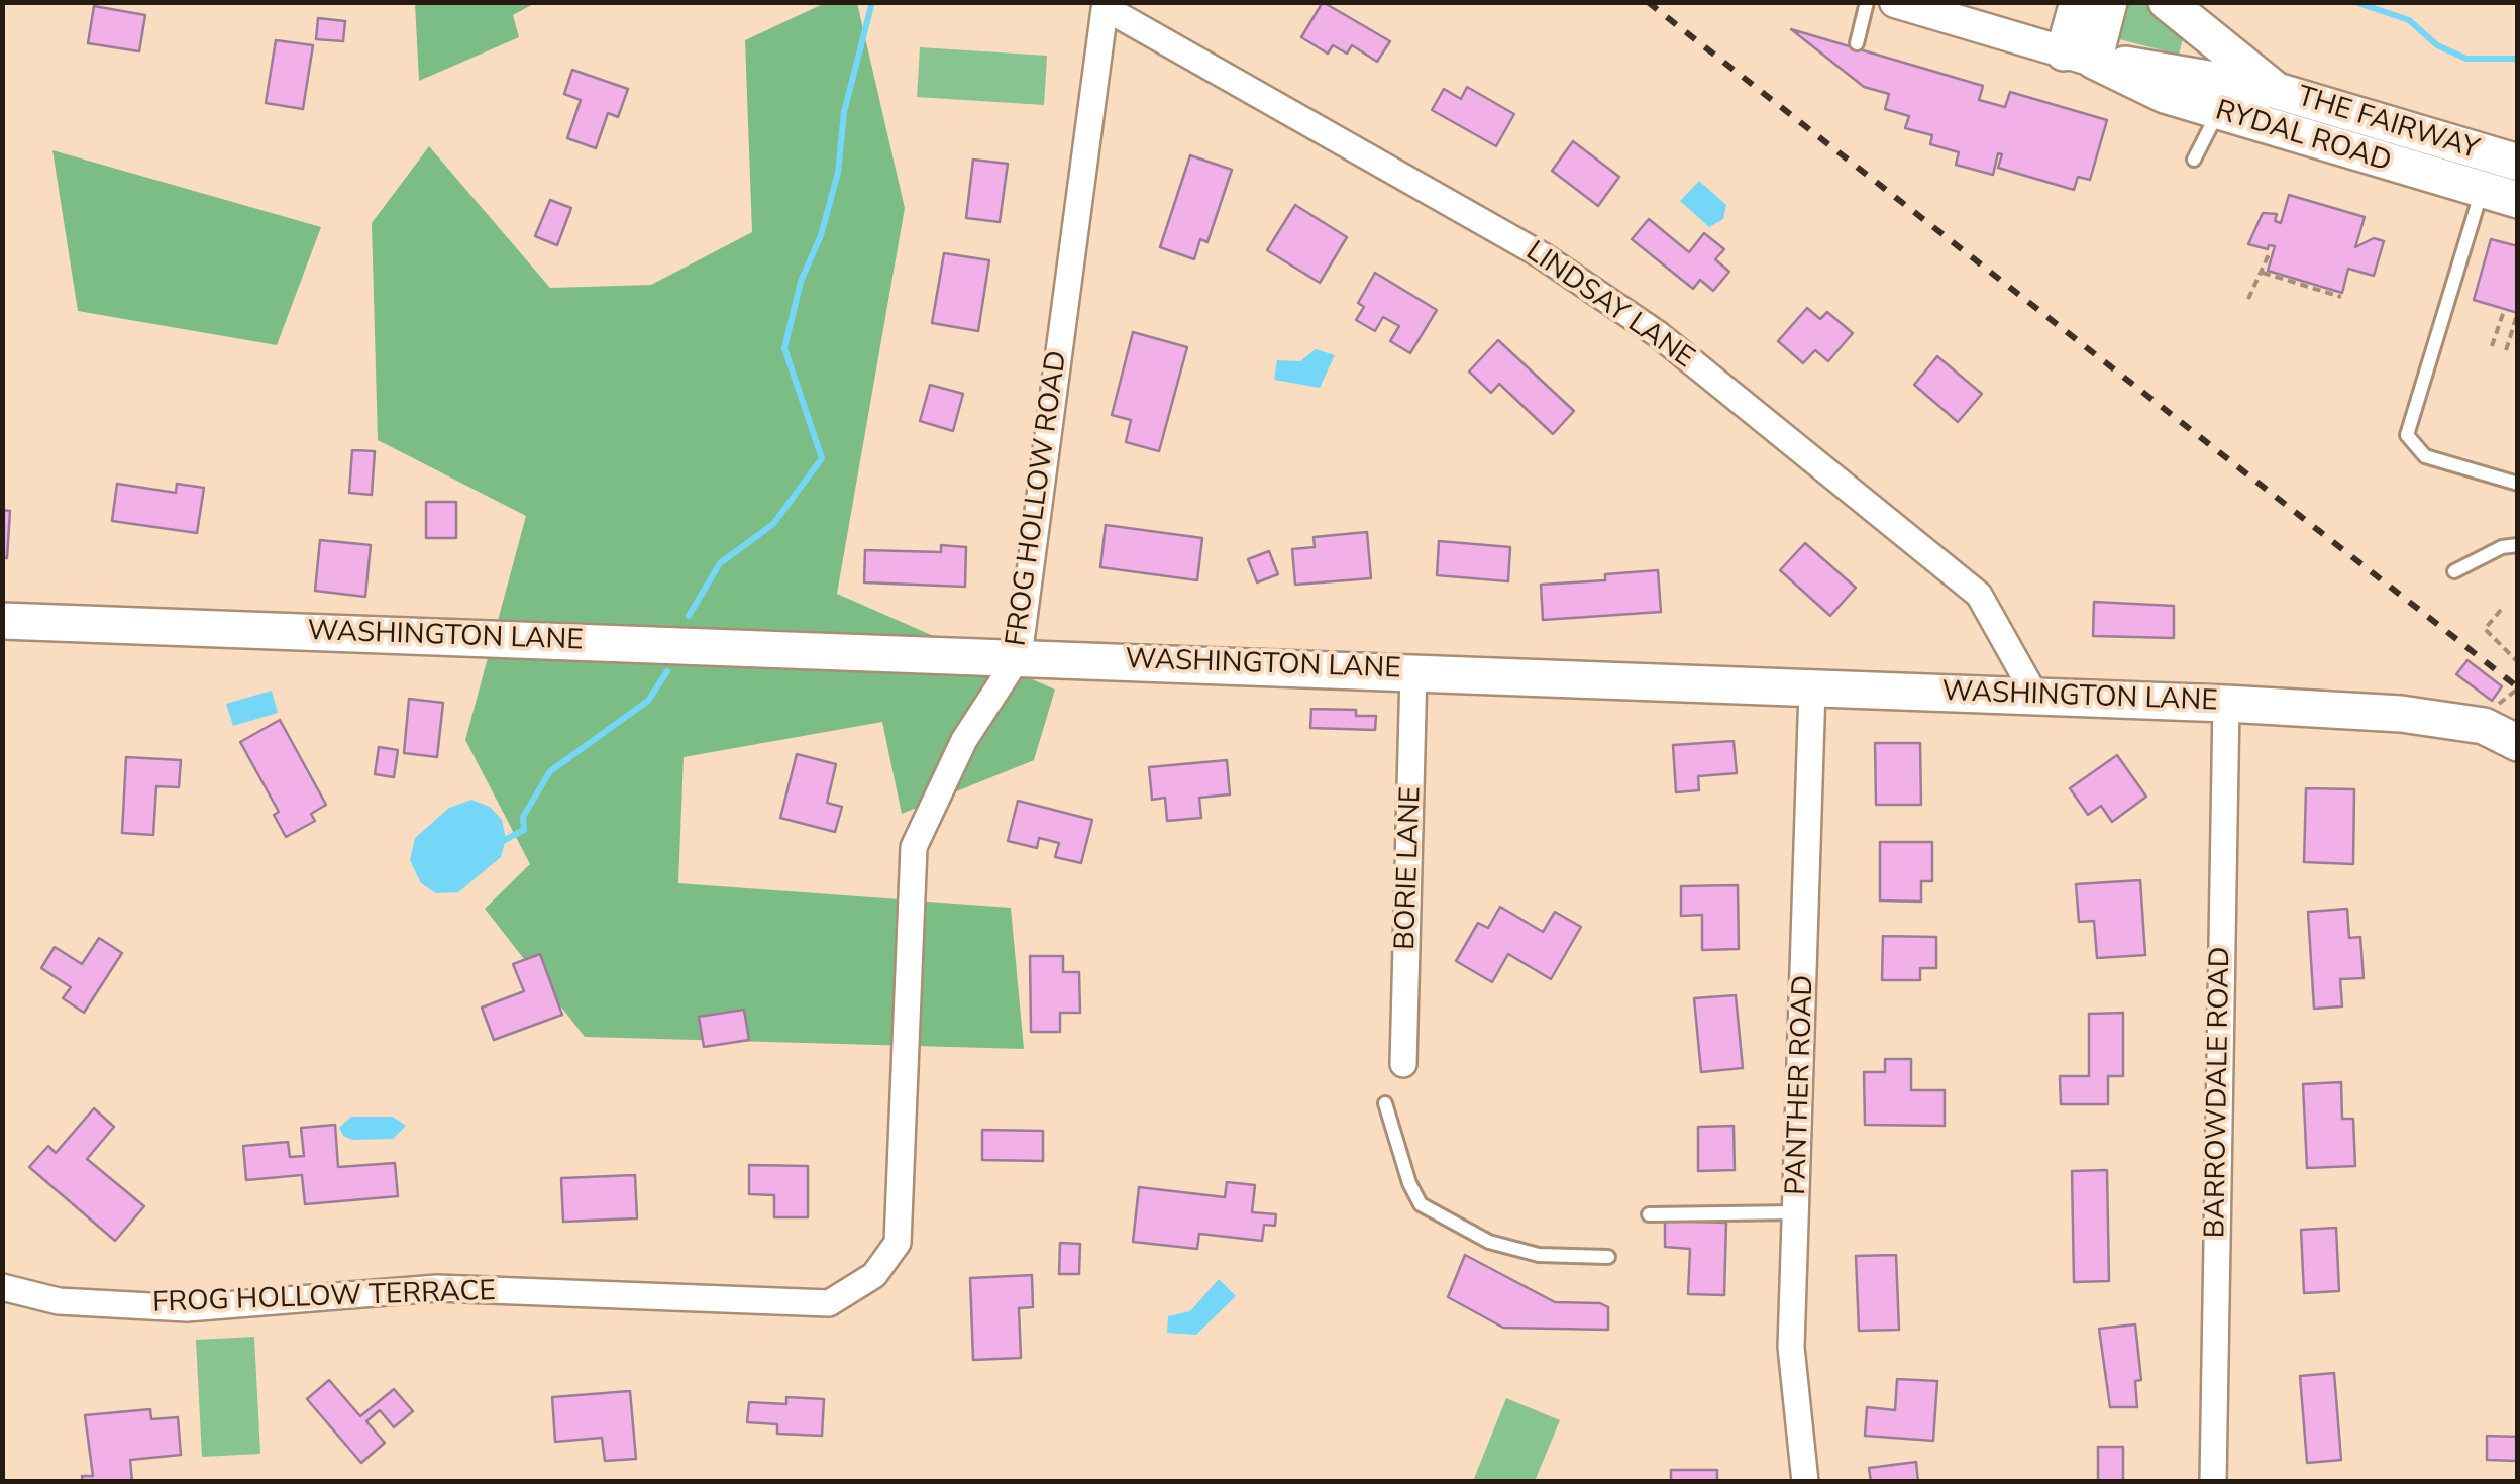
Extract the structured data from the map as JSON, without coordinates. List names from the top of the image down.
{
  "streets": {
    "main road": ["THE FAIRWAY", "RYDAL ROAD", "WASHINGTON LANE"],
    "street": [
      "LINDSAY LANE",
      "FROG HOLLOW ROAD",
      "BORIE LANE",
      "PANTHER ROAD",
      "BARROWDALE ROAD",
      "FROG HOLLOW TERRACE"
    ]
  },
  "crossings": [
    ["THE FAIRWAY", "RYDAL ROAD"],
    ["LINDSAY LANE", "FROG HOLLOW ROAD"],
    ["LINDSAY LANE", "WASHINGTON LANE"],
    ["FROG HOLLOW ROAD", "WASHINGTON LANE"],
    ["FROG HOLLOW ROAD", "FROG HOLLOW TERRACE"],
    ["WASHINGTON LANE", "BORIE LANE"],
    ["WASHINGTON LANE", "PANTHER ROAD"],
    ["WASHINGTON LANE", "BARROWDALE ROAD"]
  ]
}
